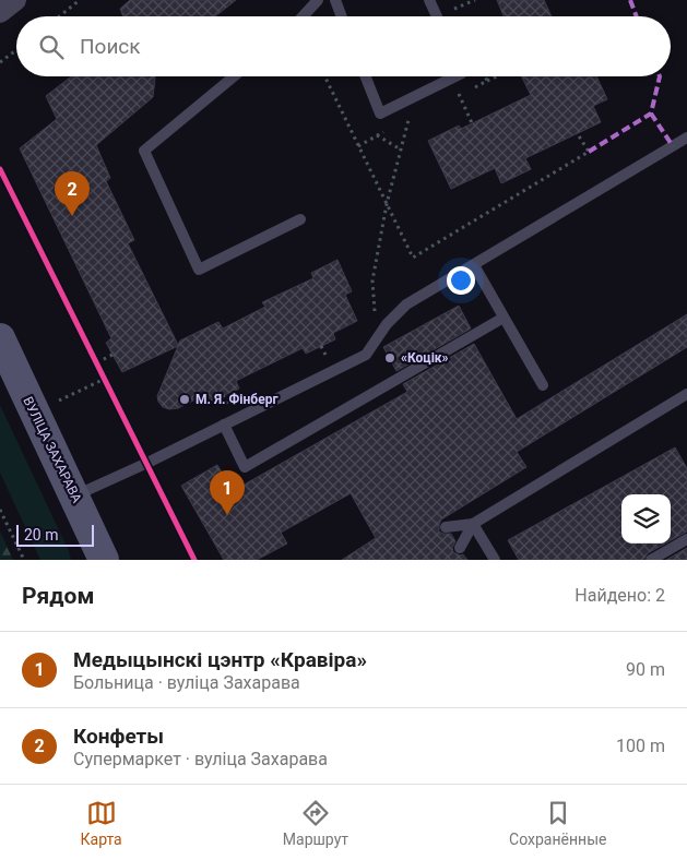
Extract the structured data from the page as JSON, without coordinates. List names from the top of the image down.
{
  "streets": {
    "main road": ["ВУЛІЦА ЗАХАРАВА"]
  },
  "places": ["«Коцік»", "М. Я. Фінберг"],
  "scale_bar": "20 m",
  "page": {
    "search": "Поиск",
    "pins": ["2", "1"],
    "scale": "20 m",
    "heading": ["Рядом", "Найдено: 2"],
    "list": [
      {
        "mark": "1",
        "name": "Медыцынскі цэнтр «Кравіра»",
        "note": "Больница · вуліца Захарава",
        "value": "90 m"
      },
      {
        "mark": "2",
        "name": "Конфеты",
        "note": "Супермаркет · вуліца Захарава",
        "value": "100 m"
      }
    ],
    "nav": ["Карта", "Маршрут", "Сохранённые"]
  }
}
